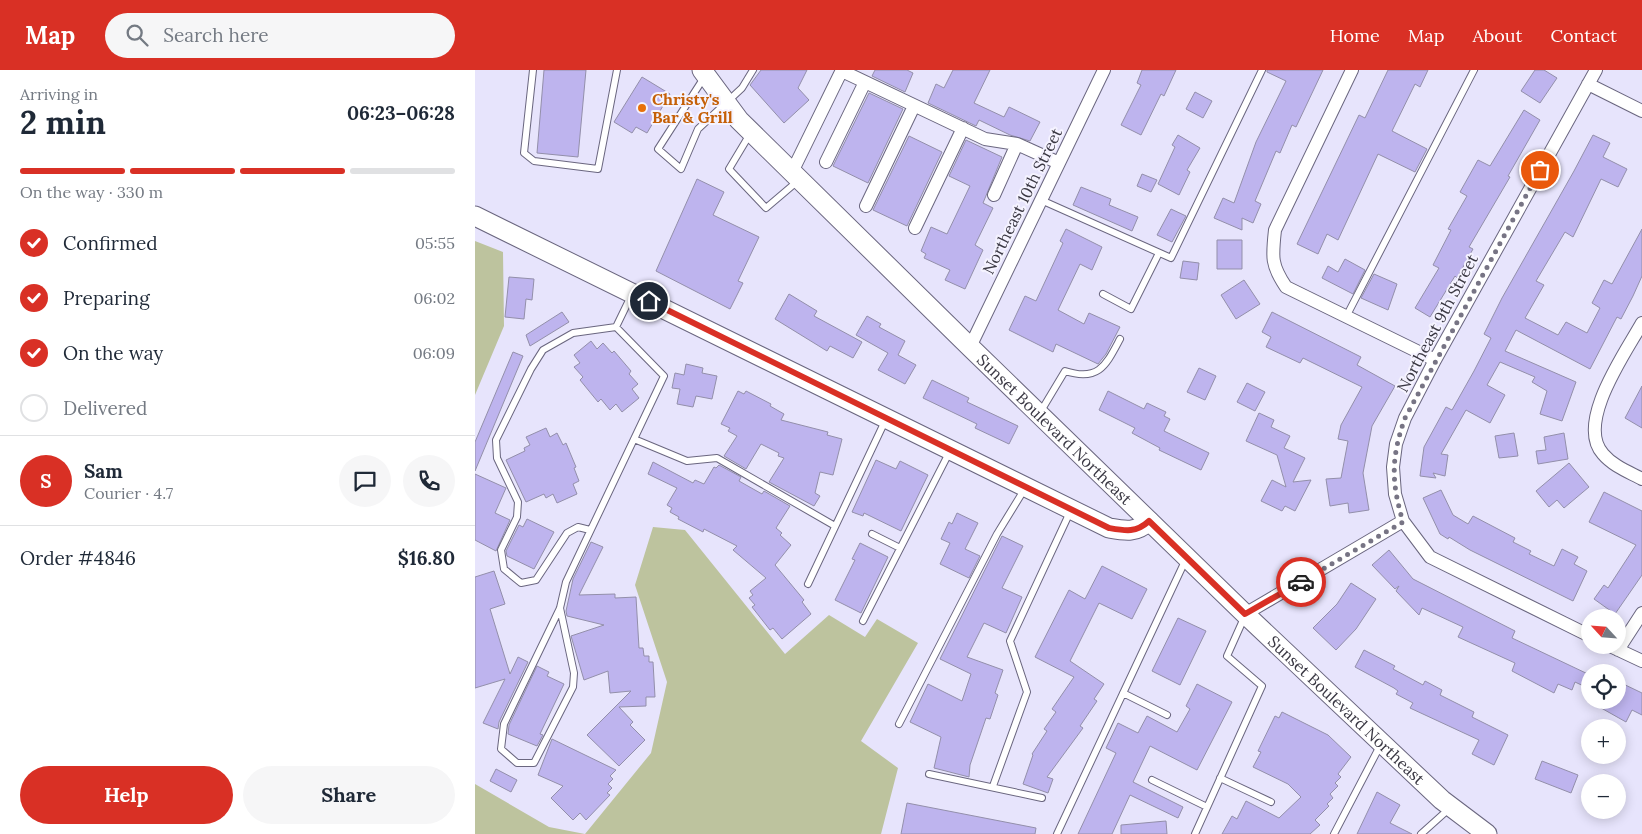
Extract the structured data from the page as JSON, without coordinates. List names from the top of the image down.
{
  "streets": {
    "main road": ["Sunset Boulevard Northeast"],
    "street": ["Northeast 10th Street", "Northeast 9th Street"]
  },
  "crossings": [
    ["Northeast 10th Street", "Sunset Boulevard Northeast"]
  ],
  "places": ["Christy's Bar & Grill"],
  "north": "top left",
  "page": {
    "header": "Map",
    "search": "Search here",
    "nav": [
      "Home",
      "Map",
      "About",
      "Contact"
    ],
    "heading": ["2 min", "Arriving in", "06:23–06:28"],
    "panel": [
      "Sam",
      "Courier · 4.7",
      "Order #4846",
      "$16.80"
    ],
    "bar": "On the way · 330 m",
    "list": [
      ["Confirmed", "05:55"],
      ["Preparing", "06:02"],
      ["On the way", "06:09"],
      "Delivered"
    ],
    "round": "S",
    "map_buttons": ["+", "−"],
    "buttons": ["Help", "Share"]
  }
}
